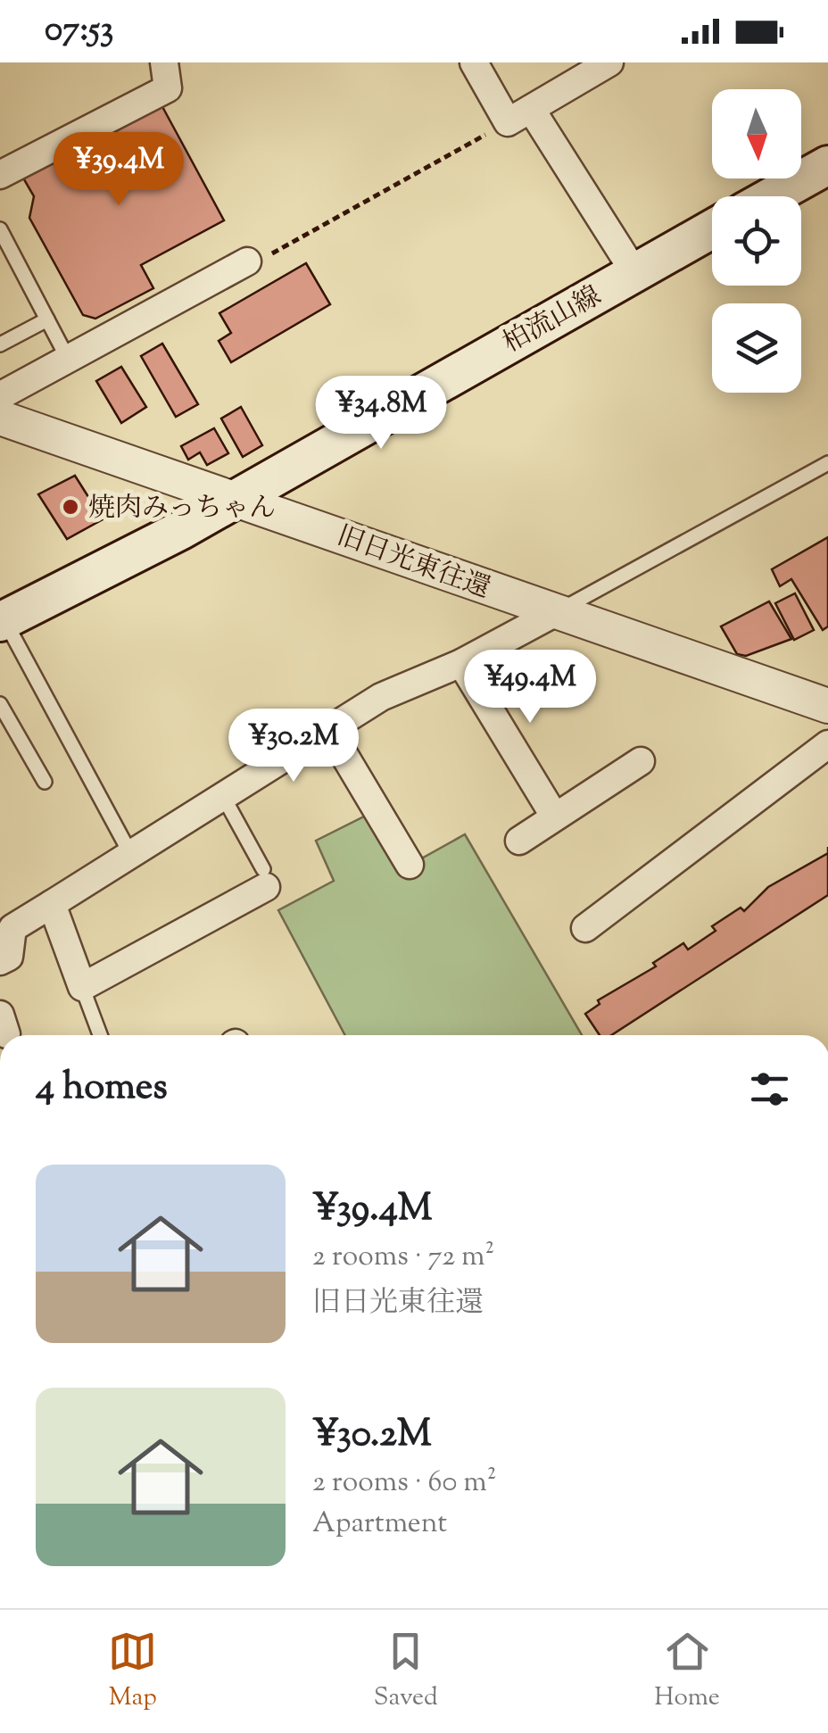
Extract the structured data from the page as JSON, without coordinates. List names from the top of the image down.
{
  "streets": {
    "main road": ["柏流山線"],
    "street": ["旧日光東往還"]
  },
  "crossings": [
    ["柏流山線", "旧日光東往還"]
  ],
  "places": ["焼肉みっちゃん"],
  "north": "bottom",
  "page": {
    "status": "07:53",
    "price": [
      "¥39.4M",
      "¥34.8M",
      "¥49.4M",
      "¥30.2M"
    ],
    "heading": "4 homes",
    "list": [
      {
        "name": "¥39.4M",
        "note": "2 rooms · 72 m² · 旧日光東往還"
      },
      {
        "name": "¥30.2M",
        "note": "2 rooms · 60 m² · Apartment"
      }
    ],
    "tabs": ["Map", "Saved", "Home"]
  }
}
